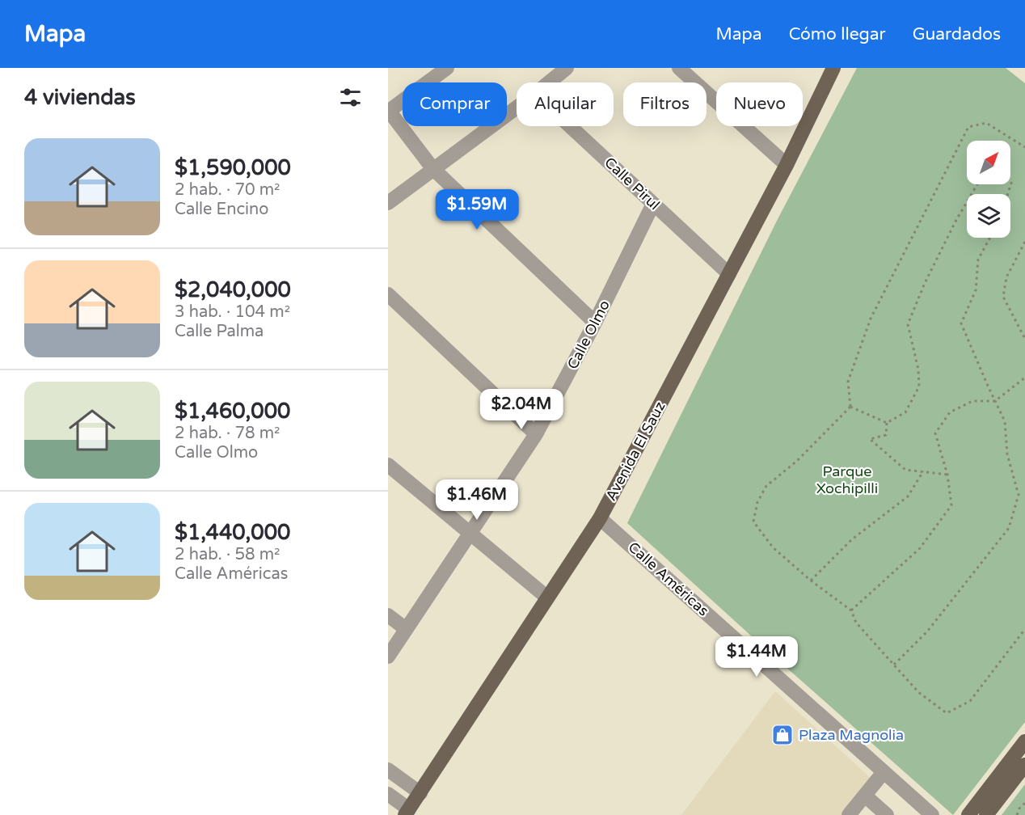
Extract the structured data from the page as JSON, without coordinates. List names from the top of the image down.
{
  "streets": {
    "main road": ["Avenida El Sauz"],
    "street": ["Calle Pirul", "Calle Olmo", "Calle Américas"]
  },
  "crossings": [
    ["Calle Pirul", "Calle Olmo"],
    ["Calle Pirul", "Avenida El Sauz"],
    ["Avenida El Sauz", "Calle Américas"]
  ],
  "parks": ["Parque Xochipilli"],
  "places": {
    "shop": ["Plaza Magnolia"]
  },
  "north": "top right",
  "page": {
    "header": "Mapa",
    "nav": ["Mapa", "Cómo llegar", "Guardados"],
    "heading": "4 viviendas",
    "chip": [
      "Comprar",
      "Alquilar",
      "Filtros",
      "Nuevo"
    ],
    "list": [
      {
        "name": "$1,590,000",
        "note": "2 hab. · 70 m² · Calle Encino"
      },
      {
        "name": "$2,040,000",
        "note": "3 hab. · 104 m² · Calle Palma"
      },
      {
        "name": "$1,460,000",
        "note": "2 hab. · 78 m² · Calle Olmo"
      },
      {
        "name": "$1,440,000",
        "note": "2 hab. · 58 m² · Calle Américas"
      }
    ],
    "price": [
      "$1.59M",
      "$2.04M",
      "$1.46M",
      "$1.44M"
    ]
  }
}
